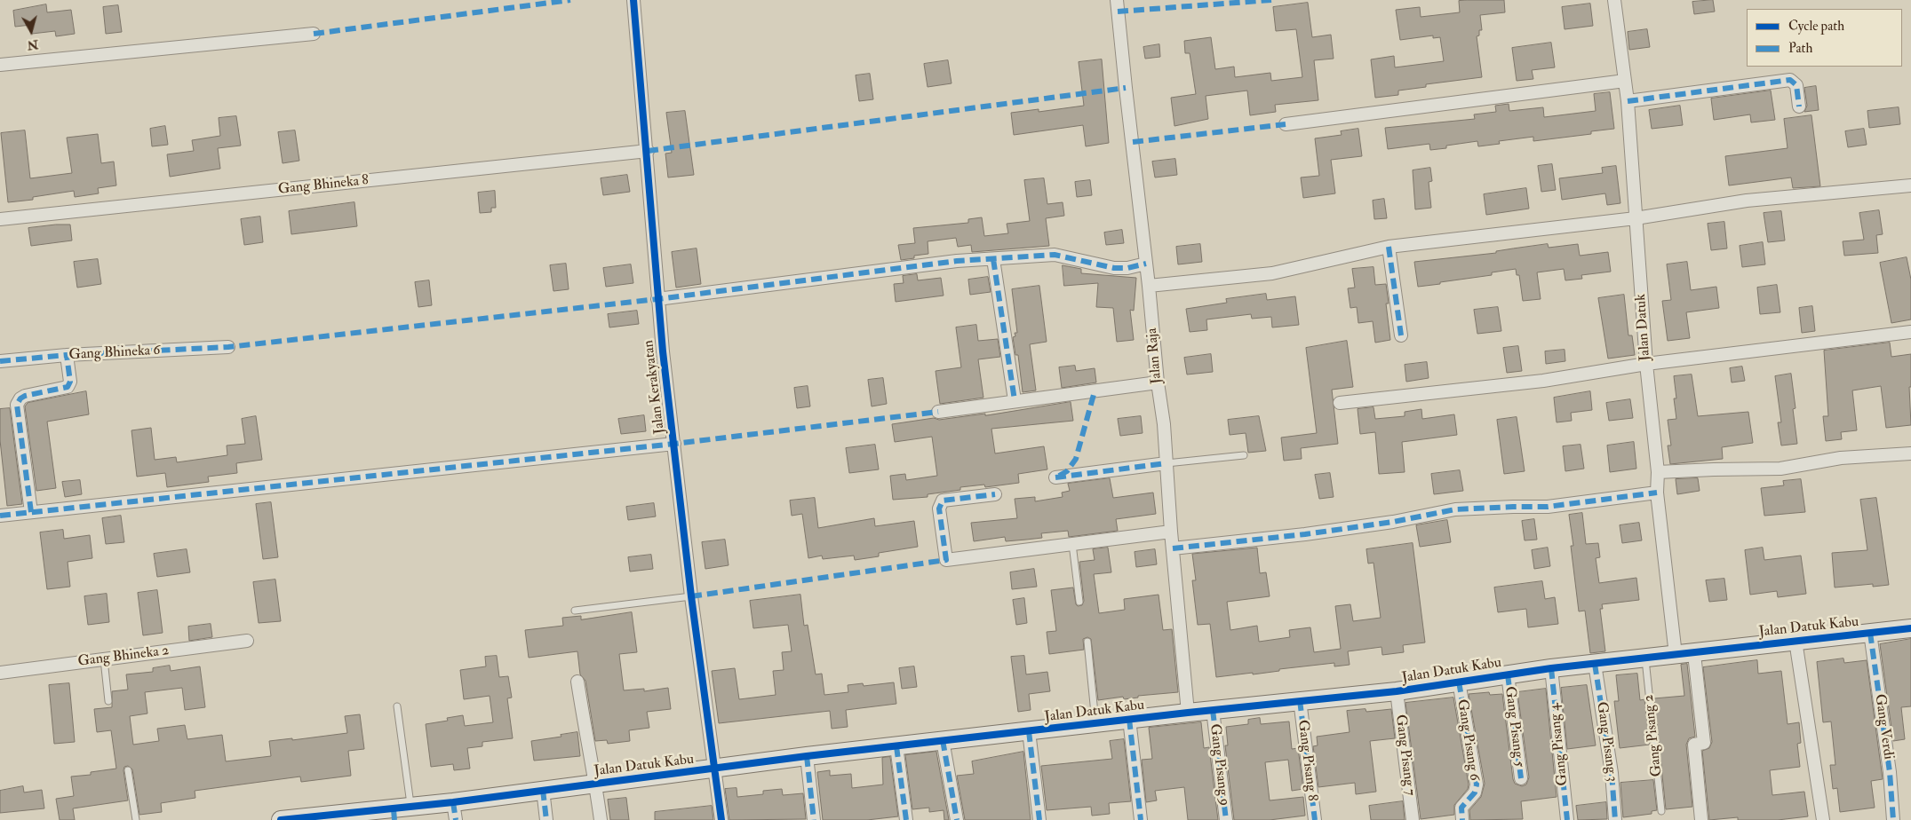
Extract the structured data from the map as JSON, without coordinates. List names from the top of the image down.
{
  "streets": {
    "street": [
      "Gang Bhineka 8",
      "Jalan Datuk",
      "Gang Bhineka 6",
      "Jalan Raja",
      "Jalan Kerakyatan",
      "Jalan Datuk Kabu",
      "Gang Bhineka 2",
      "Gang Pisang 5",
      "Gang Verdi",
      "Gang Pisang 6",
      "Gang Pisang 3",
      "Gang Pisang 4",
      "Gang Pisang 7",
      "Gang Pisang 8",
      "Gang Pisang 9"
    ],
    "lane": ["Gang Pisang 2"]
  },
  "crossings": [
    ["Gang Bhineka 8", "Jalan Kerakyatan"],
    ["Jalan Datuk", "Jalan Datuk Kabu"],
    ["Jalan Raja", "Jalan Datuk Kabu"],
    ["Jalan Kerakyatan", "Jalan Datuk Kabu"],
    ["Jalan Datuk Kabu", "Gang Pisang 5"],
    ["Jalan Datuk Kabu", "Gang Verdi"],
    ["Jalan Datuk Kabu", "Gang Pisang 2"],
    ["Jalan Datuk Kabu", "Gang Pisang 6"],
    ["Jalan Datuk Kabu", "Gang Pisang 3"],
    ["Jalan Datuk Kabu", "Gang Pisang 4"],
    ["Jalan Datuk Kabu", "Gang Pisang 7"],
    ["Jalan Datuk Kabu", "Gang Pisang 8"],
    ["Jalan Datuk Kabu", "Gang Pisang 9"]
  ],
  "legend": ["Cycle path", "Path"],
  "north": "bottom"
}
